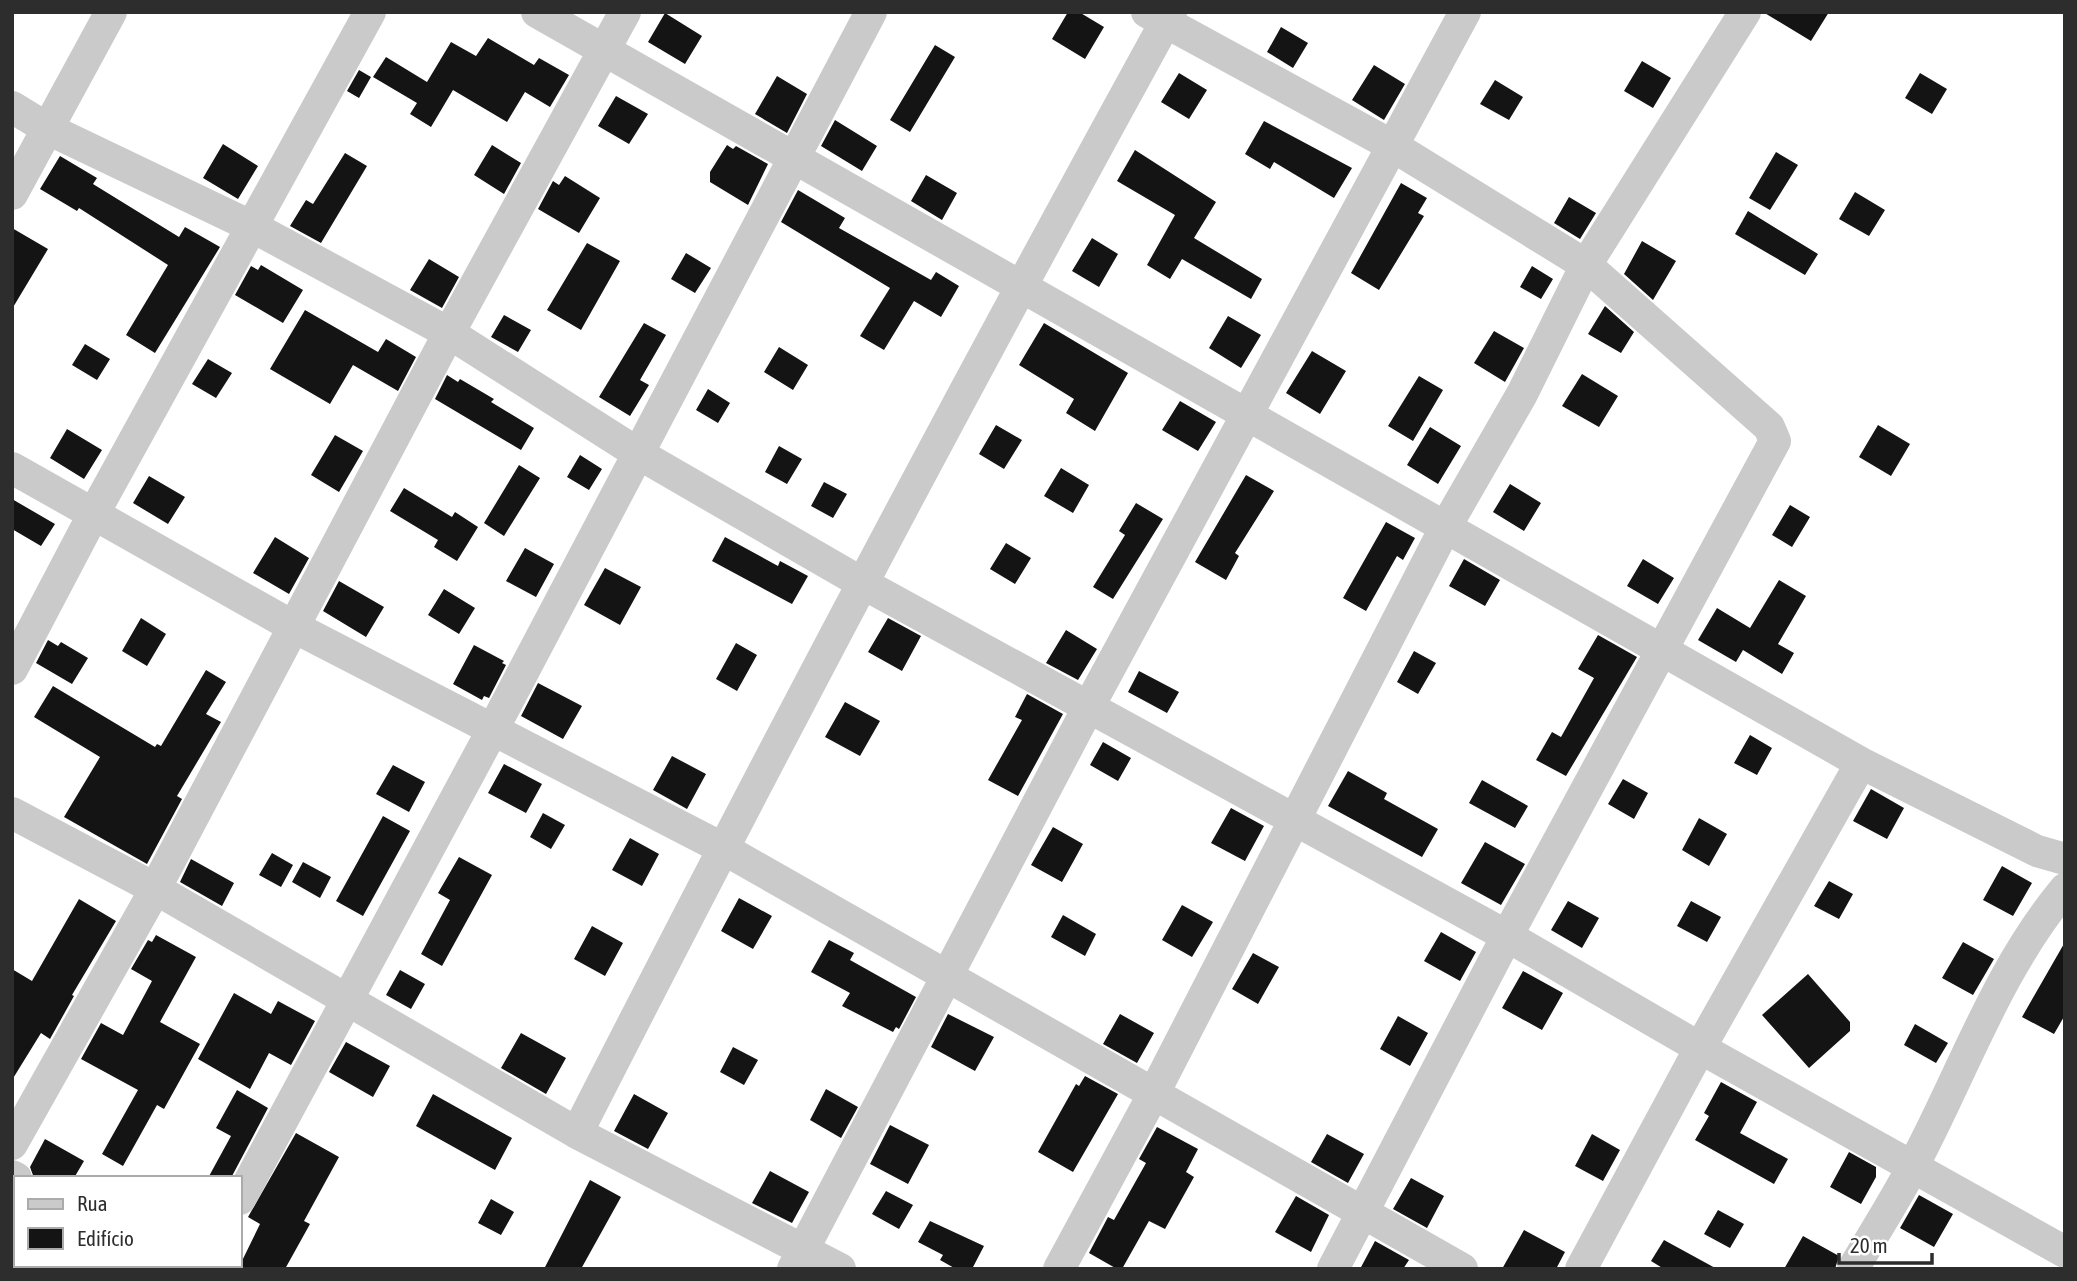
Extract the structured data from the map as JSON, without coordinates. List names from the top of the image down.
{
  "legend": ["Rua", "Edifício"],
  "scale_bar": "20 m"
}
